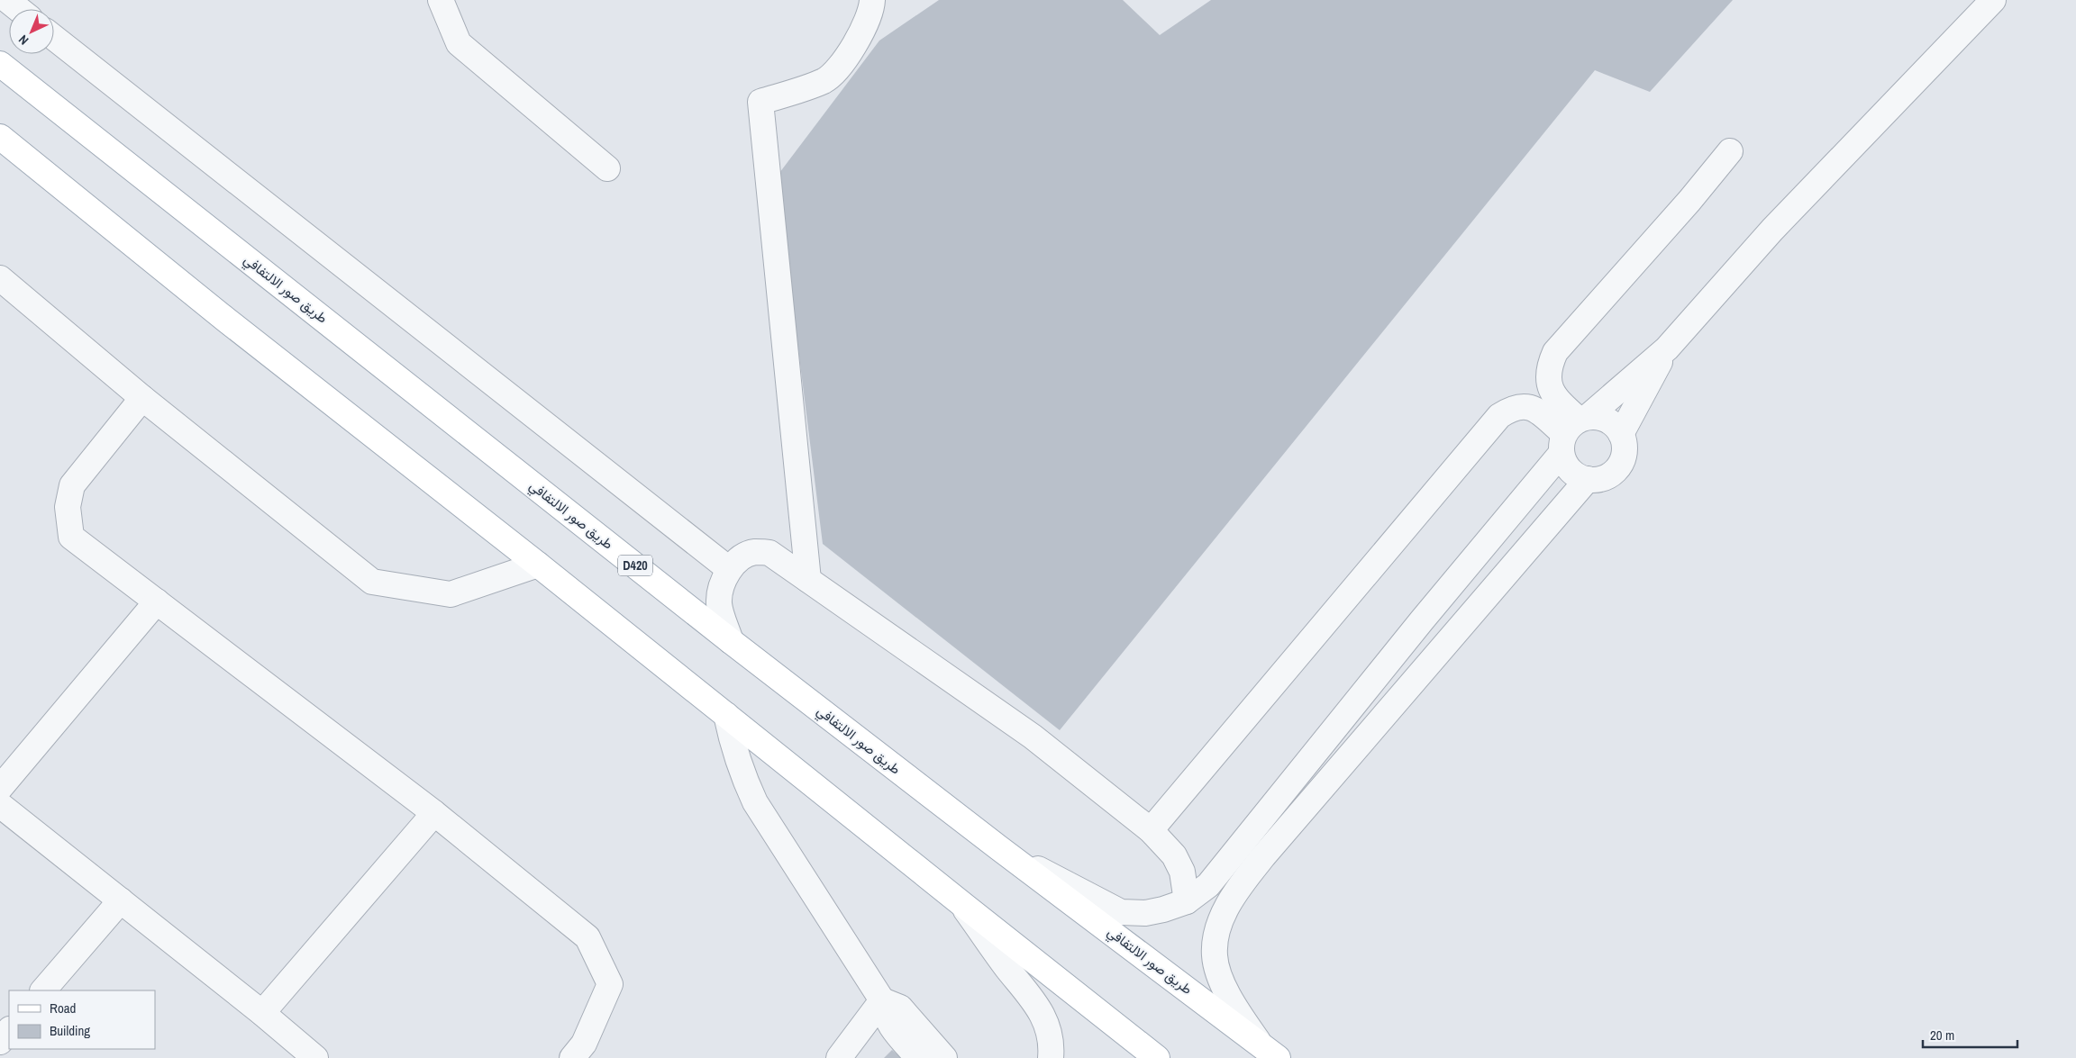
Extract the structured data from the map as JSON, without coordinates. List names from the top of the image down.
{
  "streets": {
    "main road": ["طريق صور الالتفافي", "D420"]
  },
  "legend": ["Road", "Building"],
  "scale_bar": "20 m",
  "north": "bottom left"
}
